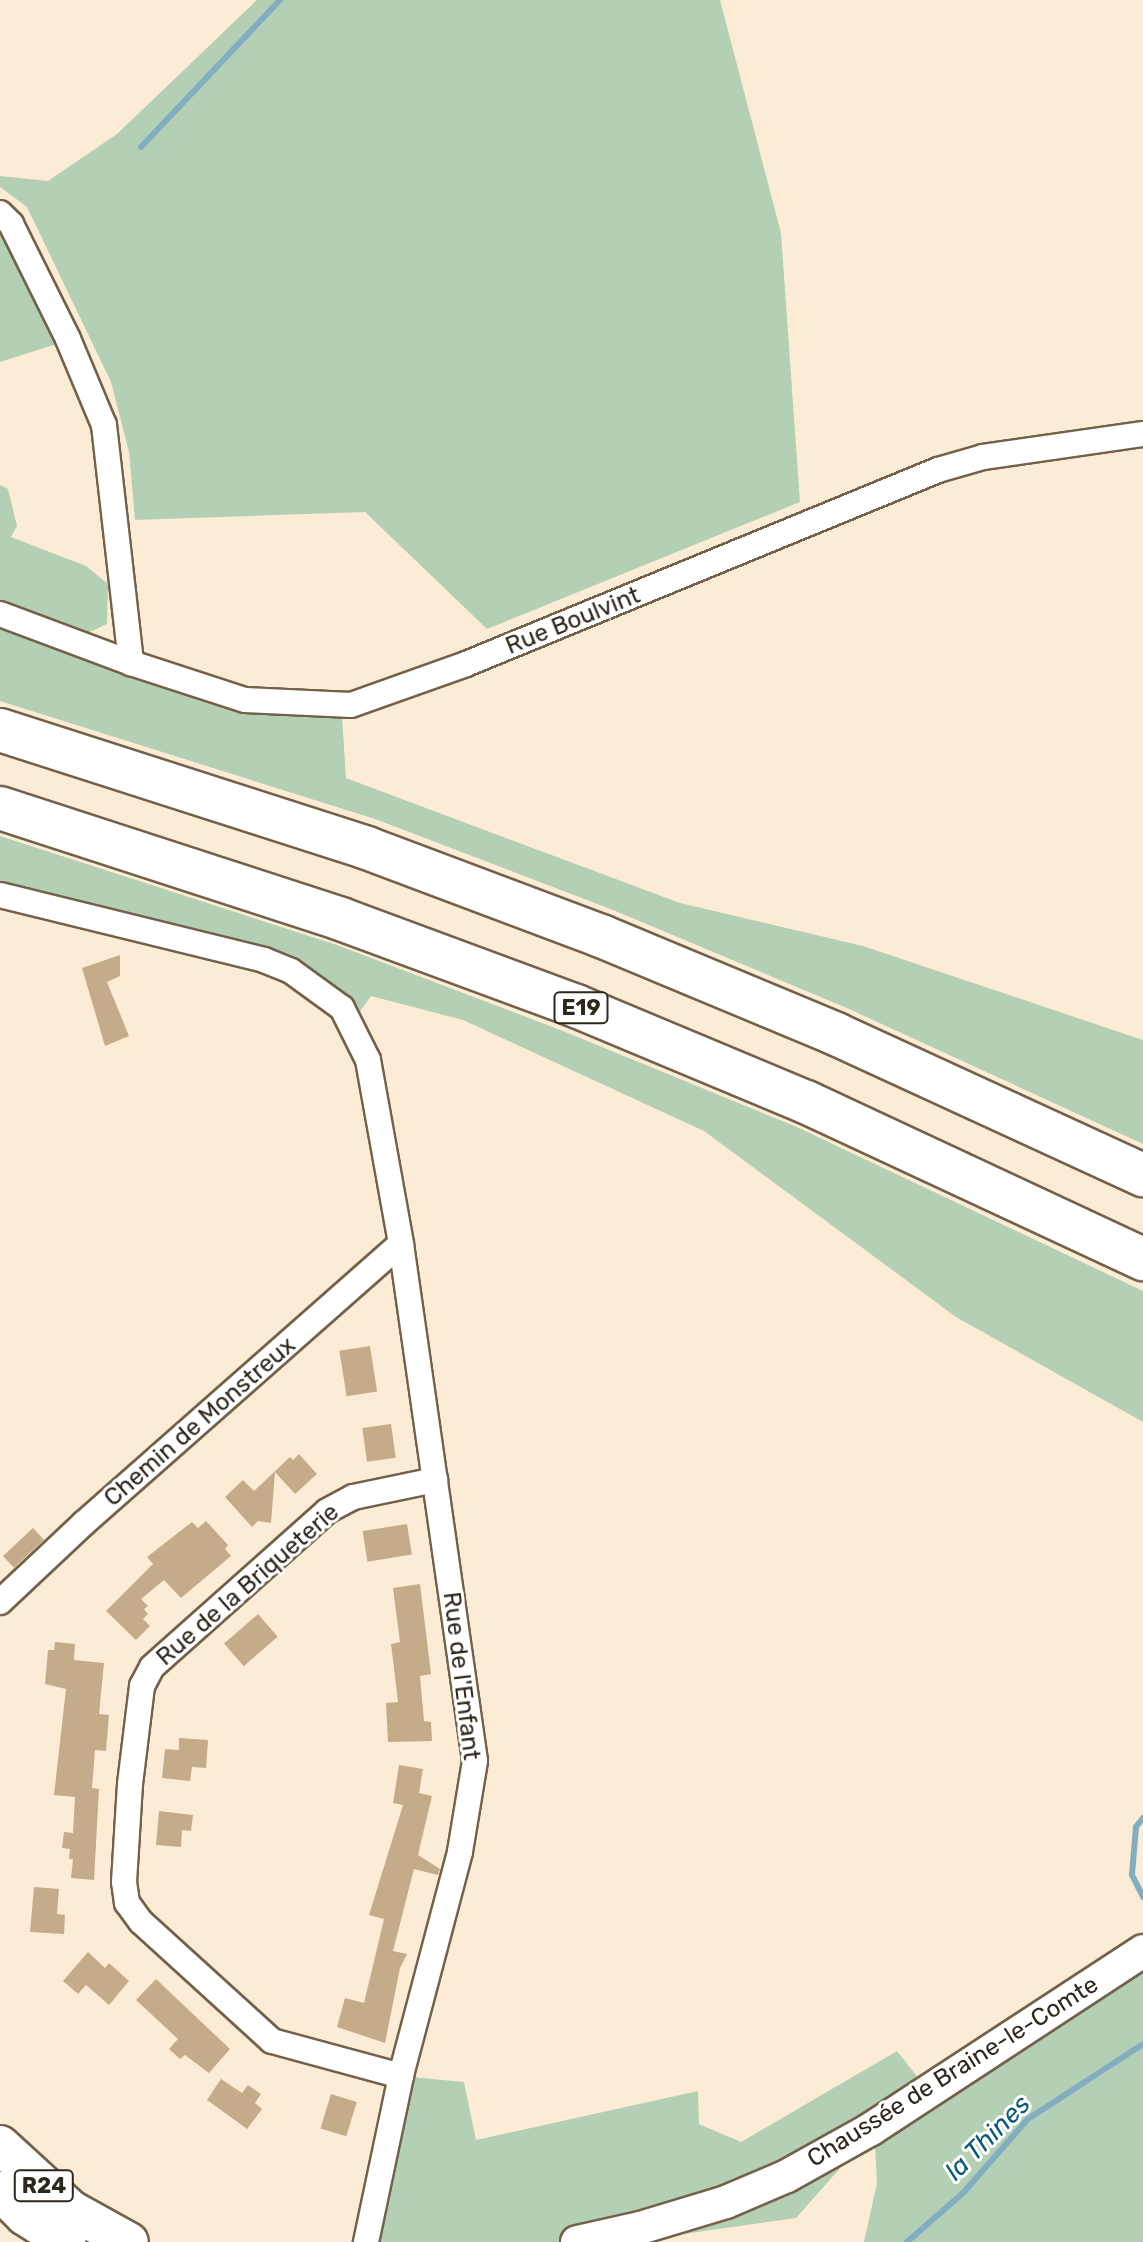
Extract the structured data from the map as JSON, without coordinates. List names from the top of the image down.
{
  "streets": {
    "highway": ["E19", "R24"],
    "main road": ["Chaussée de Braine-le-Comte"],
    "street": [
      "Rue Boulvint",
      "Chemin de Monstreux",
      "Rue de la Briqueterie",
      "Rue de l'Enfant"
    ]
  },
  "crossings": [
    ["Chemin de Monstreux", "Rue de l'Enfant"],
    ["Rue de la Briqueterie", "Rue de l'Enfant"]
  ],
  "water": ["la Thines"]
}
